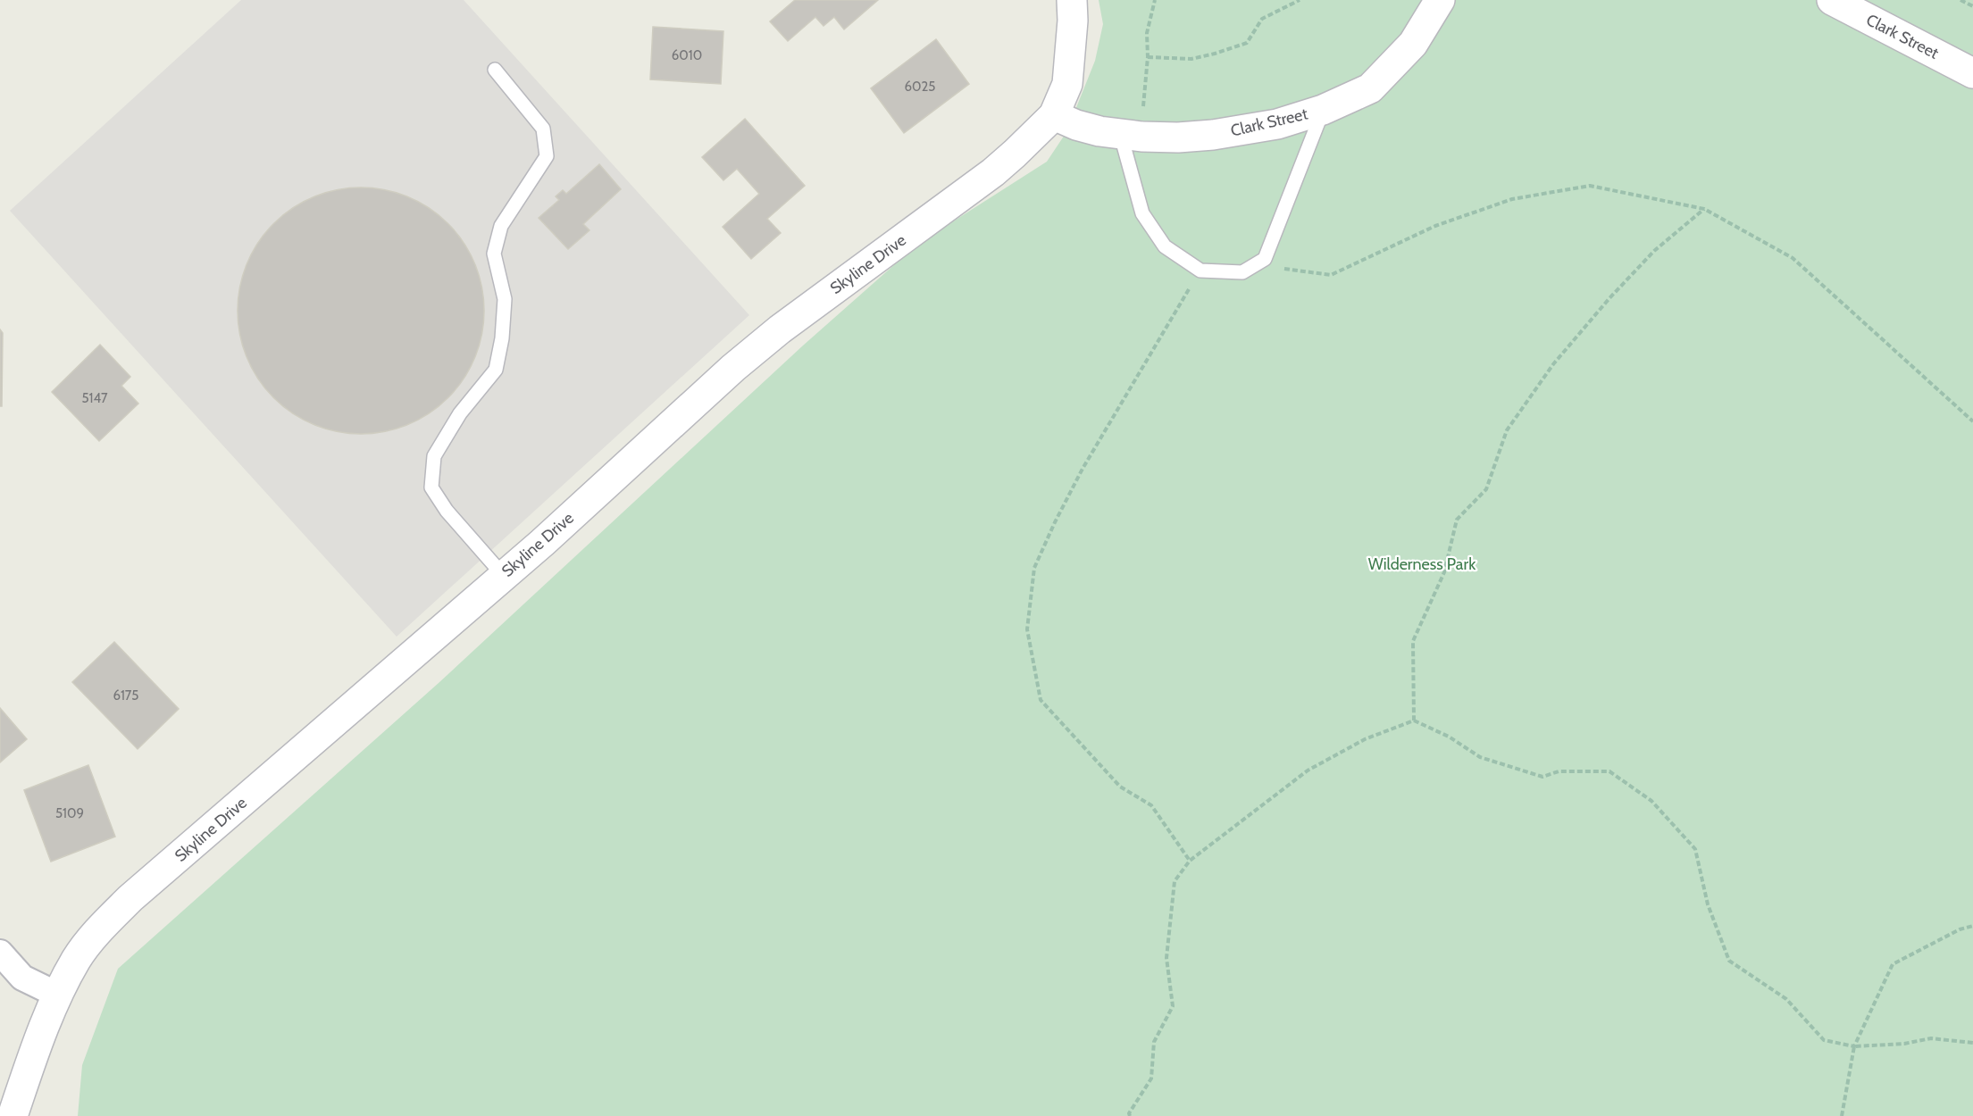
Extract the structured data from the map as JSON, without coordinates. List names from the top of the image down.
{
  "streets": {
    "street": ["Clark Street", "Skyline Drive"]
  },
  "crossings": [
    ["Clark Street", "Skyline Drive"]
  ],
  "parks": ["Wilderness Park"],
  "house_numbers": [
    "6010",
    "6025",
    "5147",
    "6175",
    "5109"
  ]
}
